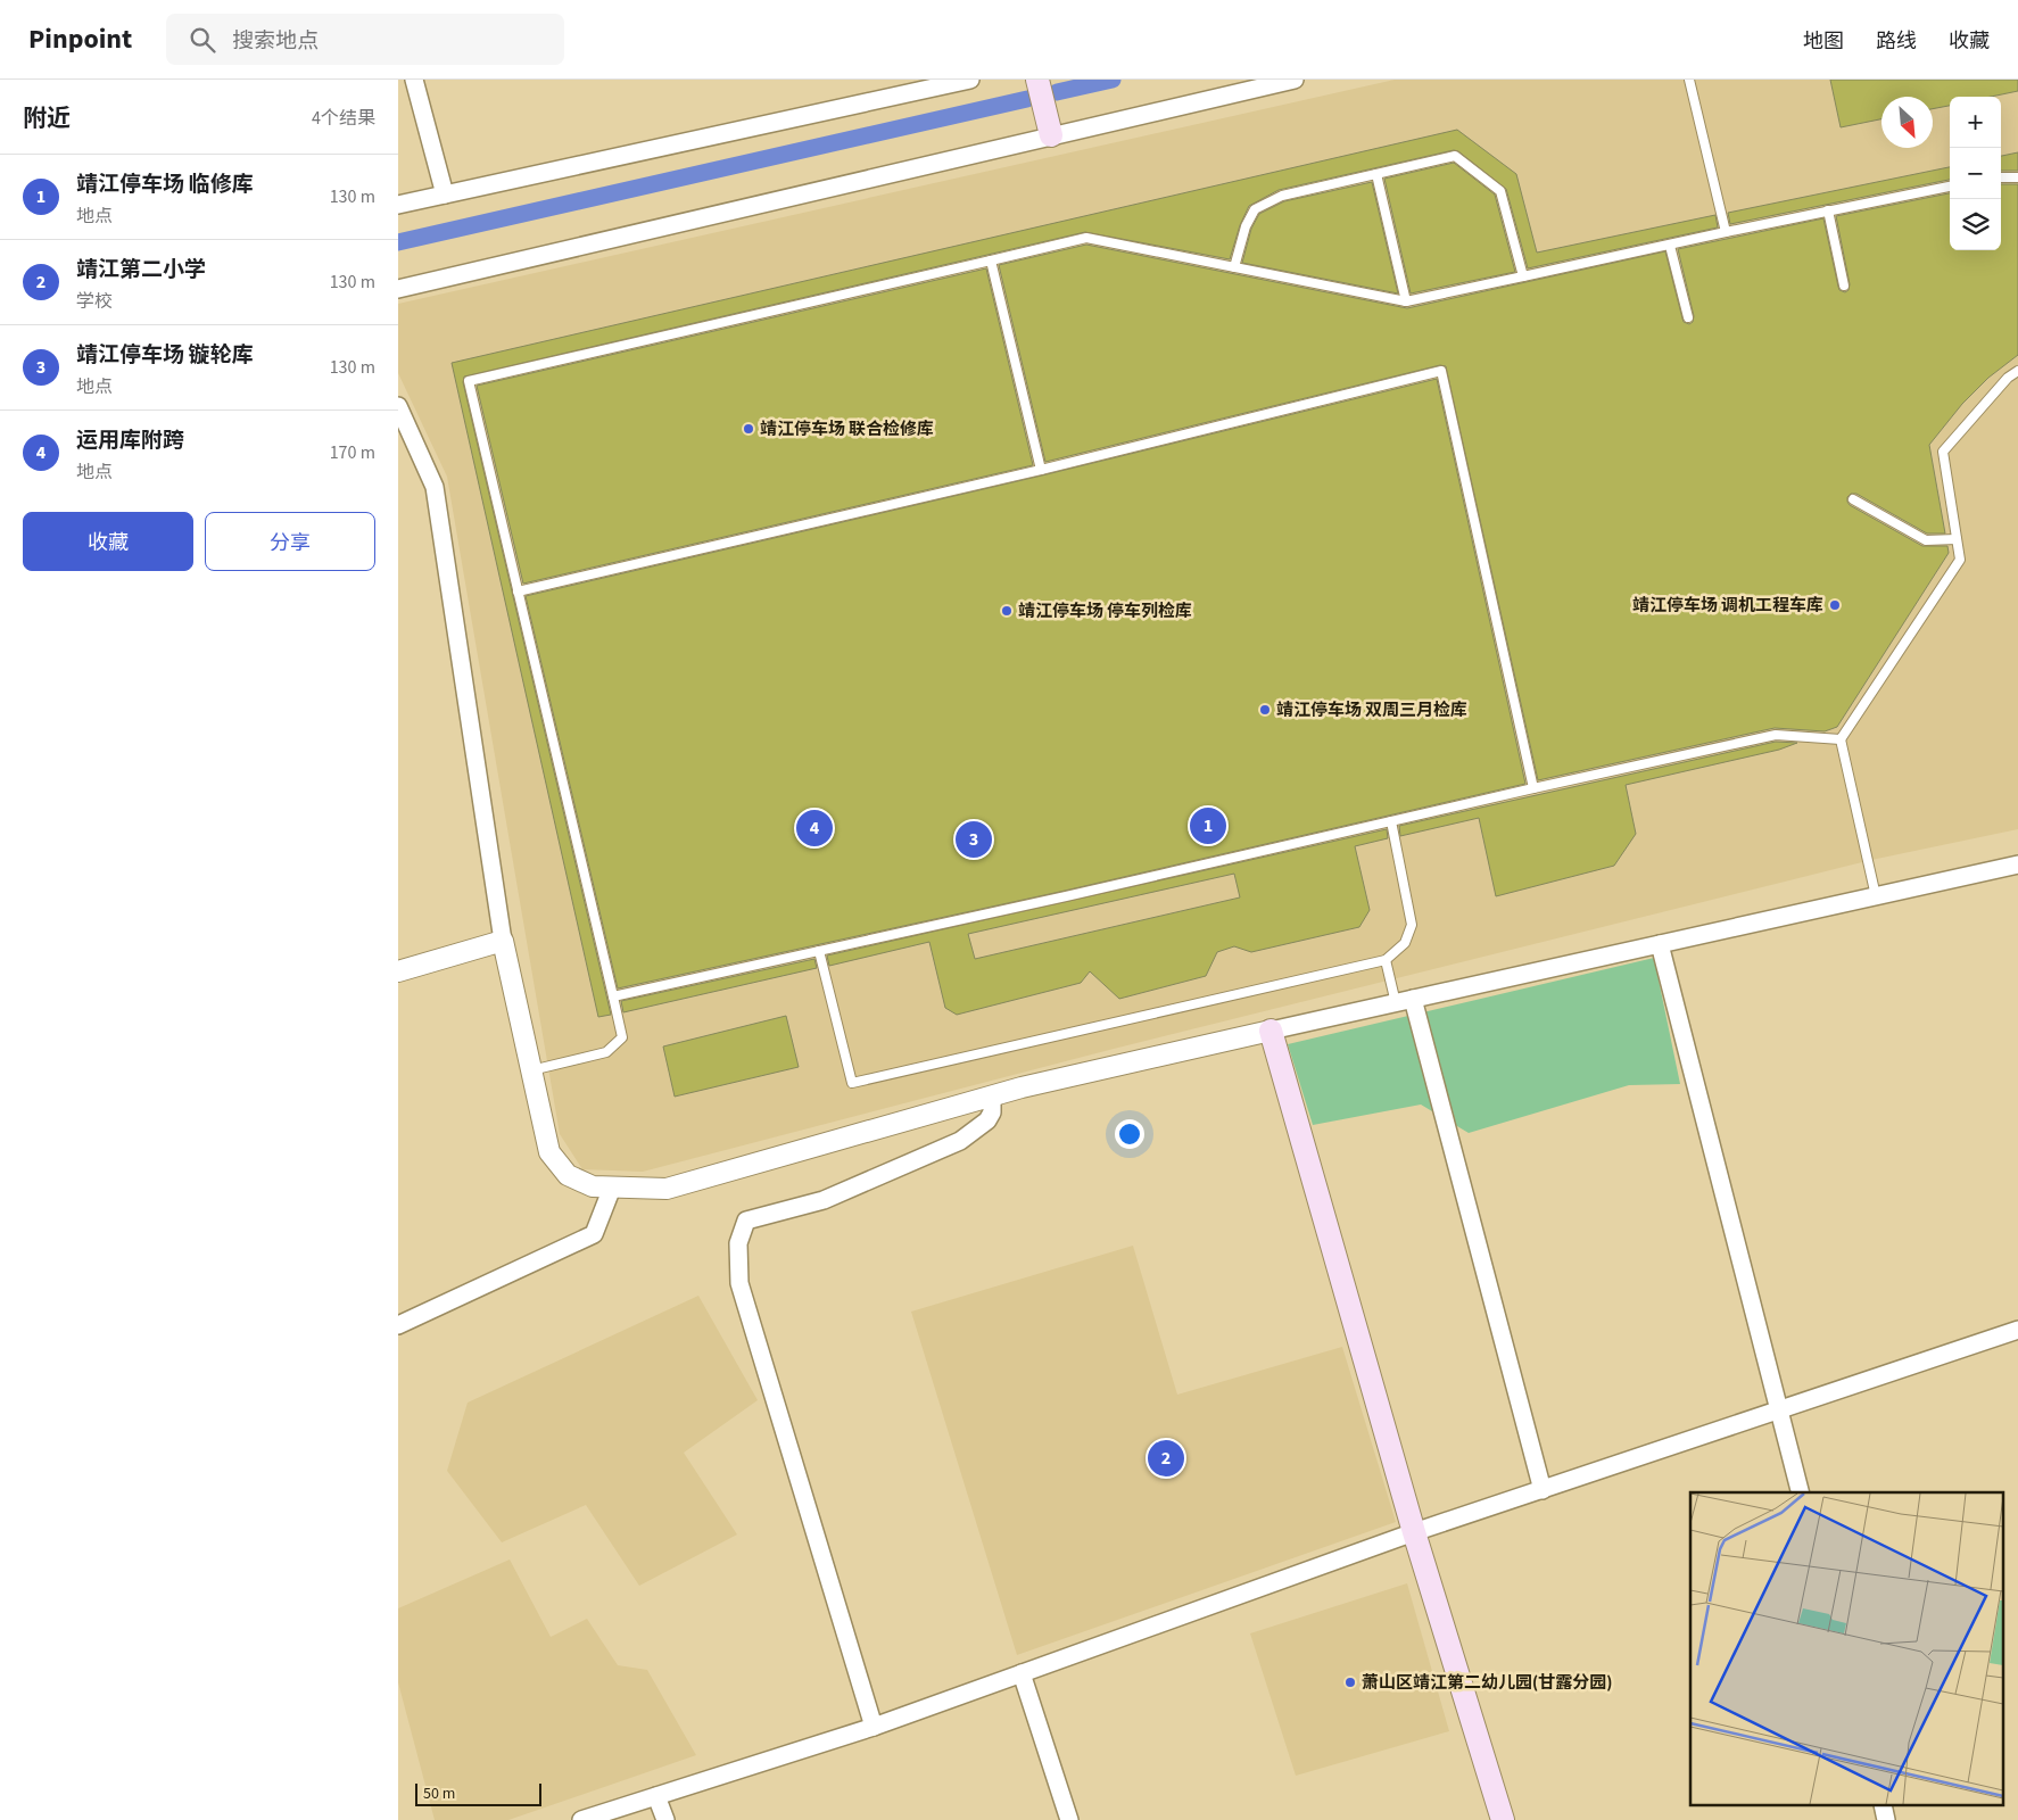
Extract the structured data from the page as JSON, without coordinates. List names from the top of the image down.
{
  "places": [
    "靖江停车场 联合检修库",
    "靖江停车场 调机工程车库",
    "靖江停车场 停车列检库",
    "靖江停车场 双周三月检库",
    "萧山区靖江第二幼儿园(甘露分园)"
  ],
  "scale_bar": "50 m",
  "north": "bottom right",
  "page": {
    "header": "Pinpoint",
    "search": "搜索地点",
    "nav": ["地图", "路线", "收藏"],
    "heading": ["附近", "4个结果"],
    "map_buttons": ["+", "−"],
    "list": [
      {
        "mark": "1",
        "name": "靖江停车场 临修库",
        "note": "地点",
        "value": "130 m"
      },
      {
        "mark": "2",
        "name": "靖江第二小学",
        "note": "学校",
        "value": "130 m"
      },
      {
        "mark": "3",
        "name": "靖江停车场 镟轮库",
        "note": "地点",
        "value": "130 m"
      },
      {
        "mark": "4",
        "name": "运用库附跨",
        "note": "地点",
        "value": "170 m"
      }
    ],
    "buttons": ["收藏", "分享"],
    "pins": [
      "1",
      "4",
      "3",
      "2"
    ],
    "scale": "50 m"
  }
}
